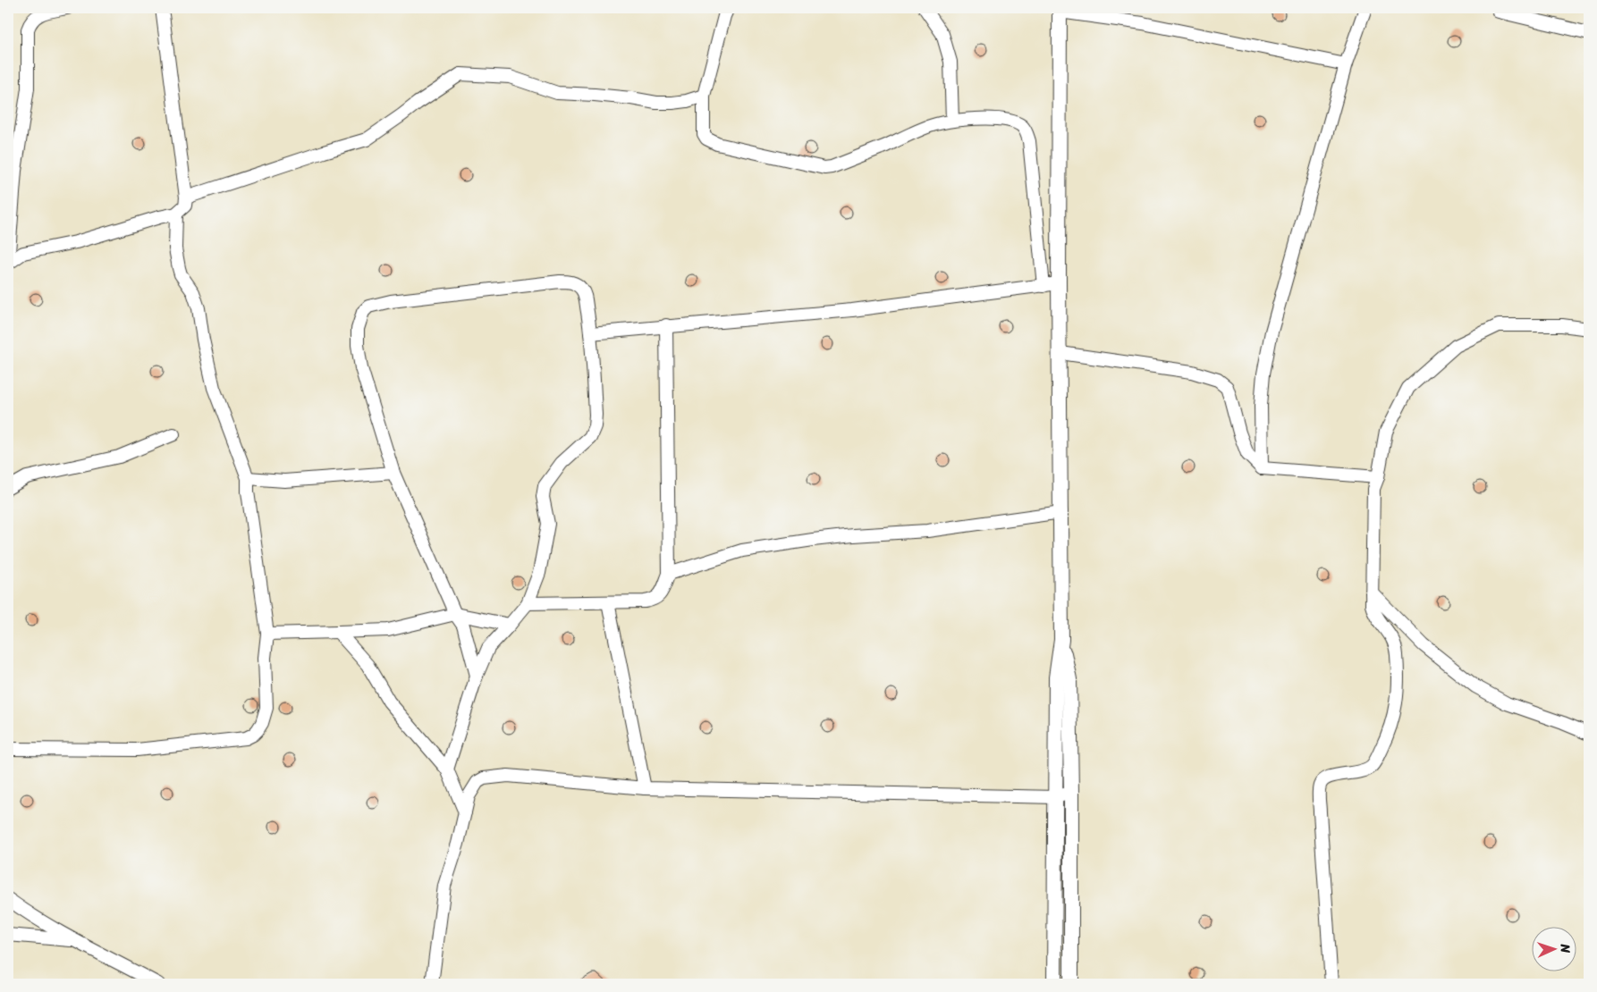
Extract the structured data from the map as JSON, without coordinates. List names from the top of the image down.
{
  "north": "right"
}
